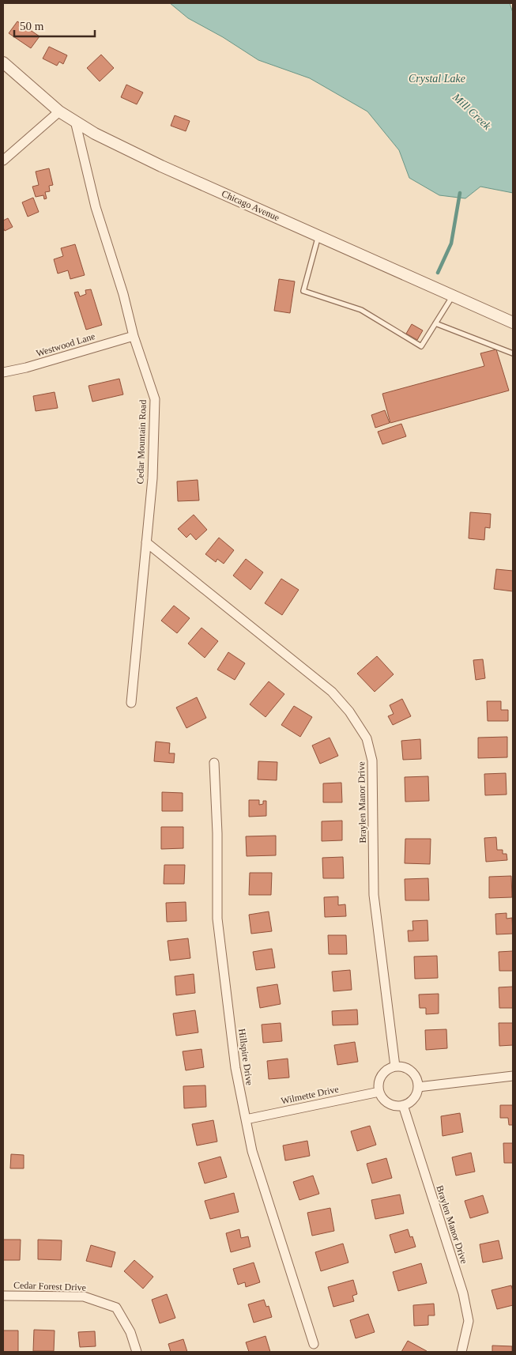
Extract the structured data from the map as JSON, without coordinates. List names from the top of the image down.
{
  "streets": {
    "street": [
      "Chicago Avenue",
      "Westwood Lane",
      "Cedar Mountain Road",
      "Braylen Manor Drive",
      "Hillspire Drive",
      "Wilmette Drive",
      "Cedar Forest Drive"
    ]
  },
  "crossings": [
    ["Chicago Avenue", "Cedar Mountain Road"],
    ["Westwood Lane", "Cedar Mountain Road"],
    ["Cedar Mountain Road", "Braylen Manor Drive"],
    ["Braylen Manor Drive", "Wilmette Drive"],
    ["Hillspire Drive", "Wilmette Drive"]
  ],
  "water": ["Crystal Lake", "Mill Creek"],
  "scale_bar": "50 m"
}
